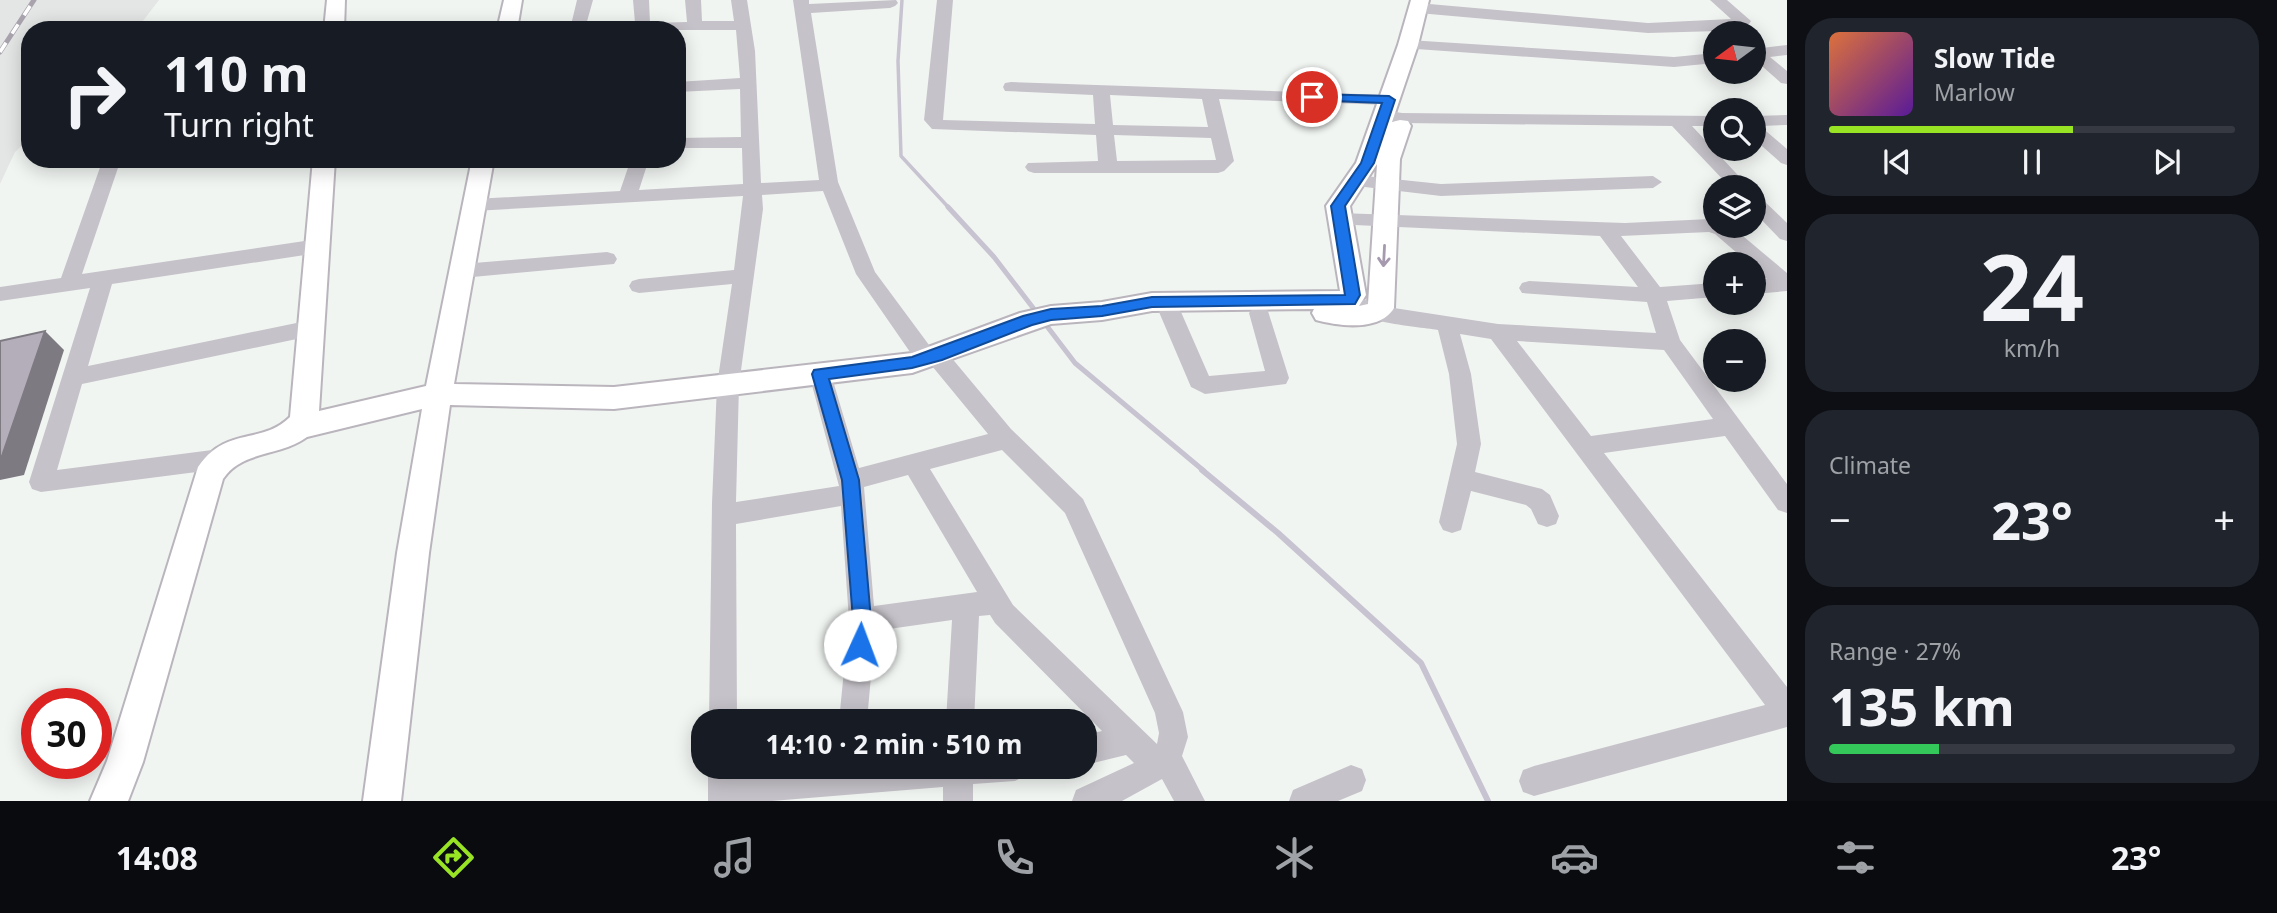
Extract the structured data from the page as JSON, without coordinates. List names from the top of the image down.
{
  "north": "left",
  "page": {
    "map_buttons": ["+", "−"],
    "turn": ["110 m", "Turn right"],
    "song": ["Slow Tide", "Marlow"],
    "tile": [
      ["24", "km/h"],
      "Climate",
      ["Range · 27%", "135 km"]
    ],
    "heat": ["−", "23°", "+"],
    "limit": "30",
    "trip": "14:10 · 2 min · 510 m",
    "tabs": ["14:08", "23°"]
  }
}
